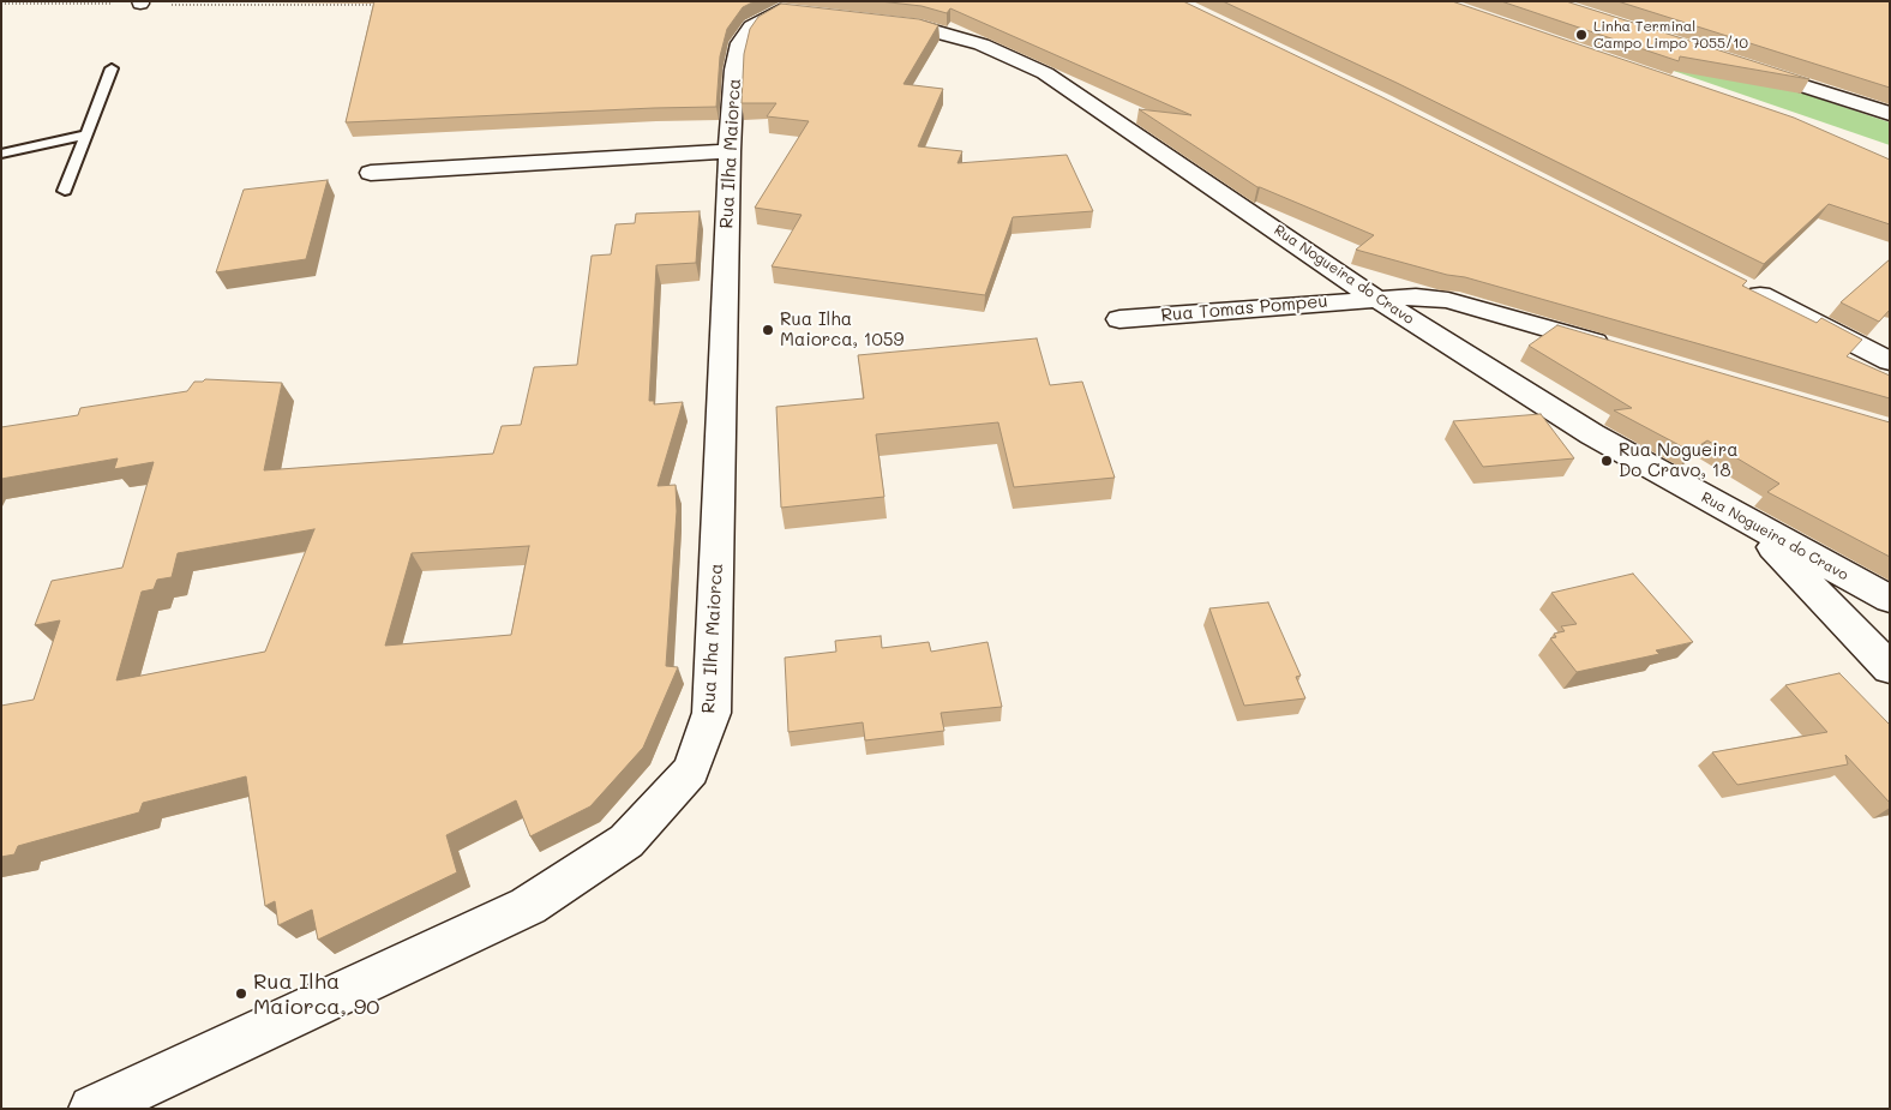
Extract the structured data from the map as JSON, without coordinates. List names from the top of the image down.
{
  "streets": {
    "street": ["Rua Ilha Maiorca", "Rua Nogueira do Cravo", "Rua Tomas Pompeu"]
  },
  "crossings": [
    ["Rua Nogueira do Cravo", "Rua Tomas Pompeu"]
  ],
  "places": [
    "Linha Terminal Campo Limpo 7055/10",
    "Rua Ilha Maiorca, 1059",
    "Rua Nogueira Do Cravo, 18",
    "Rua Ilha Maiorca, 90"
  ]
}
